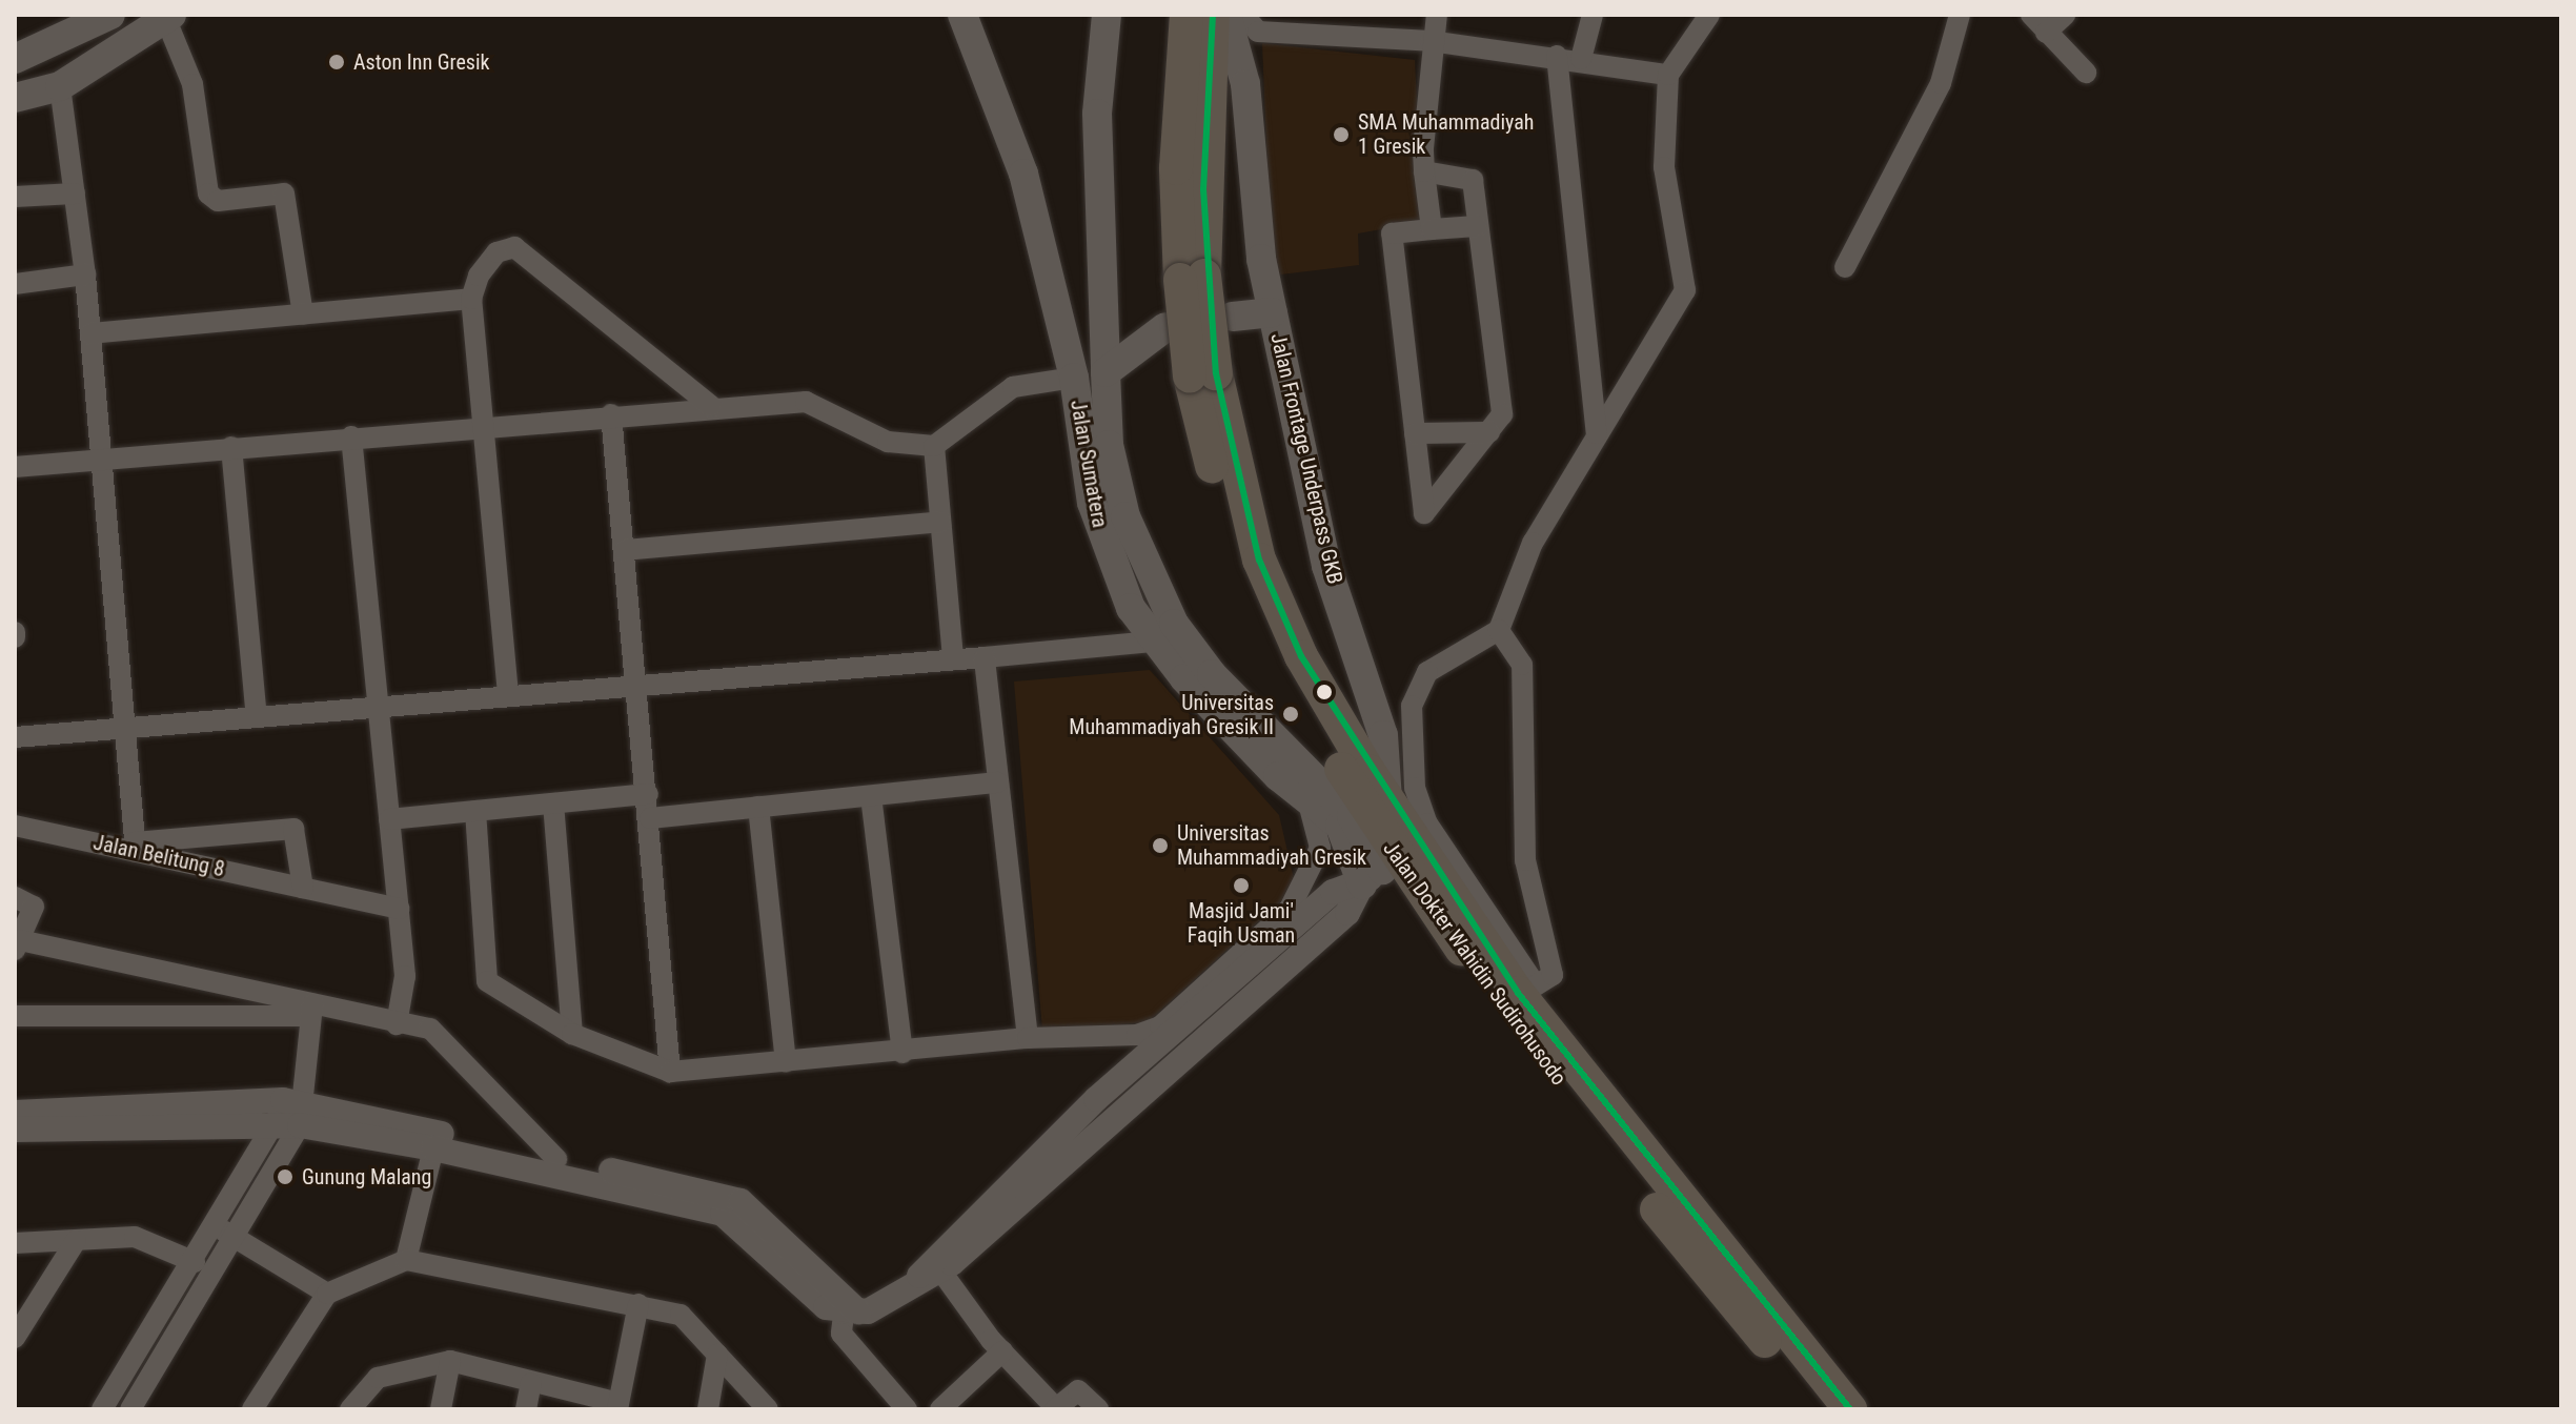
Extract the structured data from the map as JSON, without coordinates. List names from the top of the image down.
{
  "streets": {
    "highway": ["Jalan Dokter Wahidin Sudirohusodo"],
    "main road": ["Jalan Frontage Underpass GKB", "Jalan Sumatera"],
    "street": ["Jalan Belitung 8"]
  },
  "crossings": [
    ["Jalan Frontage Underpass GKB", "Jalan Dokter Wahidin Sudirohusodo"],
    ["Jalan Sumatera", "Jalan Dokter Wahidin Sudirohusodo"]
  ],
  "places": [
    "Aston Inn Gresik",
    "SMA Muhammadiyah 1 Gresik",
    "Universitas Muhammadiyah Gresik II",
    "Universitas Muhammadiyah Gresik",
    "Masjid Jami' Faqih Usman",
    "Gunung Malang"
  ]
}
